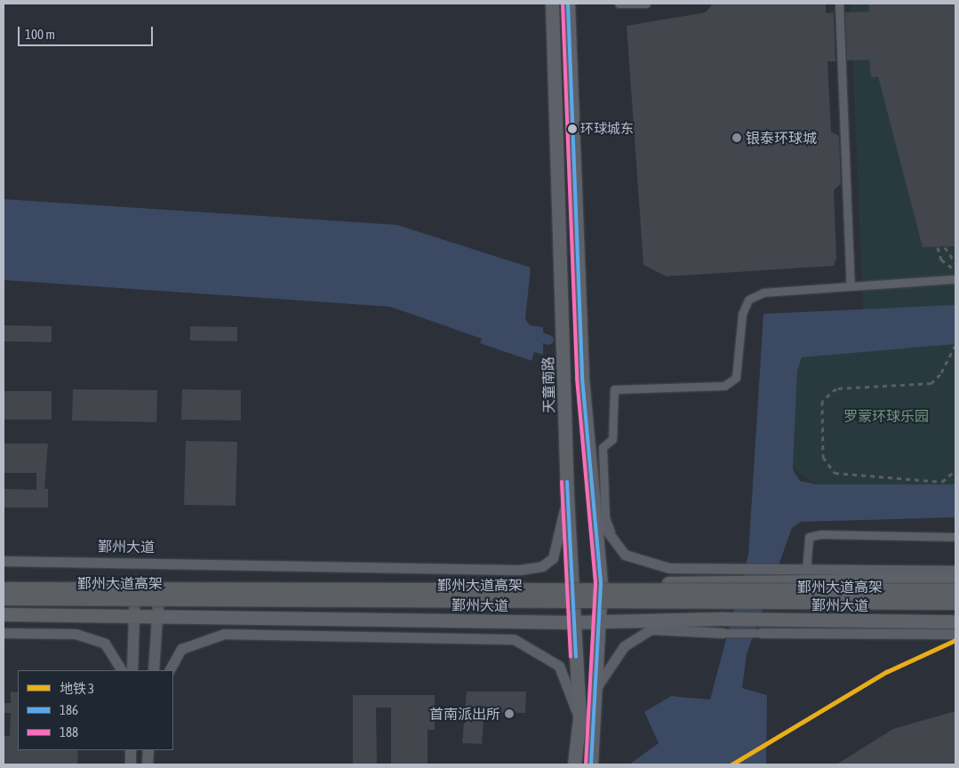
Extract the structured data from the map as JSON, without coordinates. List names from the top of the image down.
{
  "streets": {
    "highway": ["鄞州大道高架"],
    "main road": ["天童南路", "鄞州大道"]
  },
  "crossings": [
    ["天童南路", "鄞州大道"]
  ],
  "parks": ["罗蒙环球乐园"],
  "places": ["环球城东", "银泰环球城", "首南派出所"],
  "lines": ["transit line 186", "transit line 188", "metro line 3"],
  "legend": ["地铁 3", "186", "188"],
  "scale_bar": "100 m"
}
